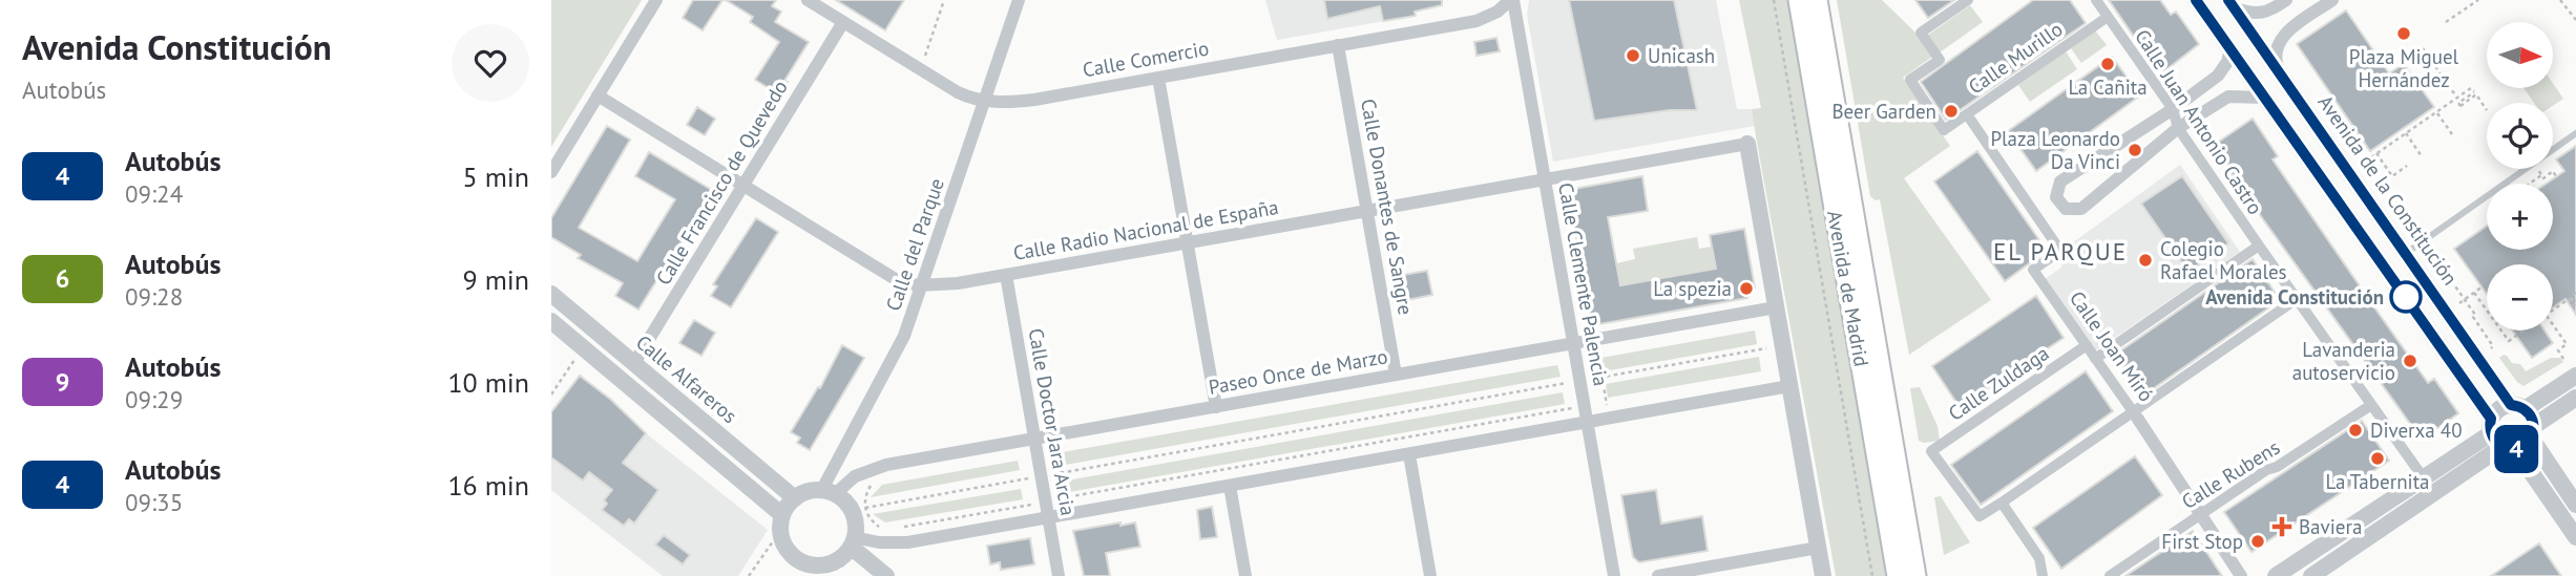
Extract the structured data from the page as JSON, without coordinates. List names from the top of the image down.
{
  "streets": {
    "main road": ["Avenida de Madrid"],
    "street": [
      "Calle Murillo",
      "Calle Comercio",
      "Calle Juan Antonio Castro",
      "Calle Francisco de Quevedo",
      "Avenida de la Constitución",
      "Calle Donantes de Sangre",
      "Calle Radio Nacional de España",
      "Calle del Parque",
      "Calle Clemente Palencia",
      "Calle Joan Miró",
      "Paseo Once de Marzo",
      "Calle Alfareros",
      "Calle Zuldaga",
      "Calle Doctor Jara Arcia",
      "Calle Rubens"
    ]
  },
  "crossings": [
    ["Calle Murillo", "Calle Juan Antonio Castro"],
    ["Calle Murillo", "Calle Joan Miró"],
    ["Calle Comercio", "Calle Francisco de Quevedo"],
    ["Calle Comercio", "Calle Donantes de Sangre"],
    ["Calle Comercio", "Calle del Parque"],
    ["Calle Comercio", "Calle Clemente Palencia"],
    ["Calle Juan Antonio Castro", "Calle Rubens"],
    ["Calle Francisco de Quevedo", "Calle Radio Nacional de España"],
    ["Calle Francisco de Quevedo", "Calle Alfareros"],
    ["Calle Donantes de Sangre", "Calle Radio Nacional de España"],
    ["Calle Donantes de Sangre", "Paseo Once de Marzo"],
    ["Calle Radio Nacional de España", "Calle del Parque"],
    ["Calle Radio Nacional de España", "Calle Clemente Palencia"],
    ["Calle Radio Nacional de España", "Calle Doctor Jara Arcia"],
    ["Calle del Parque", "Paseo Once de Marzo"],
    ["Calle del Parque", "Calle Alfareros"],
    ["Calle Clemente Palencia", "Paseo Once de Marzo"],
    ["Calle Joan Miró", "Calle Zuldaga"],
    ["Calle Joan Miró", "Calle Rubens"],
    ["Paseo Once de Marzo", "Calle Alfareros"],
    ["Paseo Once de Marzo", "Calle Doctor Jara Arcia"]
  ],
  "districts": ["EL PARQUE"],
  "places": {
    "other": [
      "Plaza Miguel Hernández",
      "Unicash",
      "La Cañita",
      "Beer Garden",
      "Plaza Leonardo Da Vinci",
      "Colegio Rafael Morales",
      "La spezia",
      "Avenida Constitución",
      "Lavanderia autoservicio",
      "Diverxa 40",
      "La Tabernita",
      "First Stop"
    ],
    "health": ["Baviera"]
  },
  "lines": ["bus line 4"],
  "north": "right",
  "page": {
    "heading": ["Avenida Constitución", "Autobús"],
    "on_map": "4",
    "map_buttons": ["+", "−"],
    "list": [
      {
        "mark": "4",
        "name": "Autobús",
        "note": "09:24",
        "value": "5 min"
      },
      {
        "mark": "6",
        "name": "Autobús",
        "note": "09:28",
        "value": "9 min"
      },
      {
        "mark": "9",
        "name": "Autobús",
        "note": "09:29",
        "value": "10 min"
      },
      {
        "mark": "4",
        "name": "Autobús",
        "note": "09:35",
        "value": "16 min"
      }
    ]
  }
}
